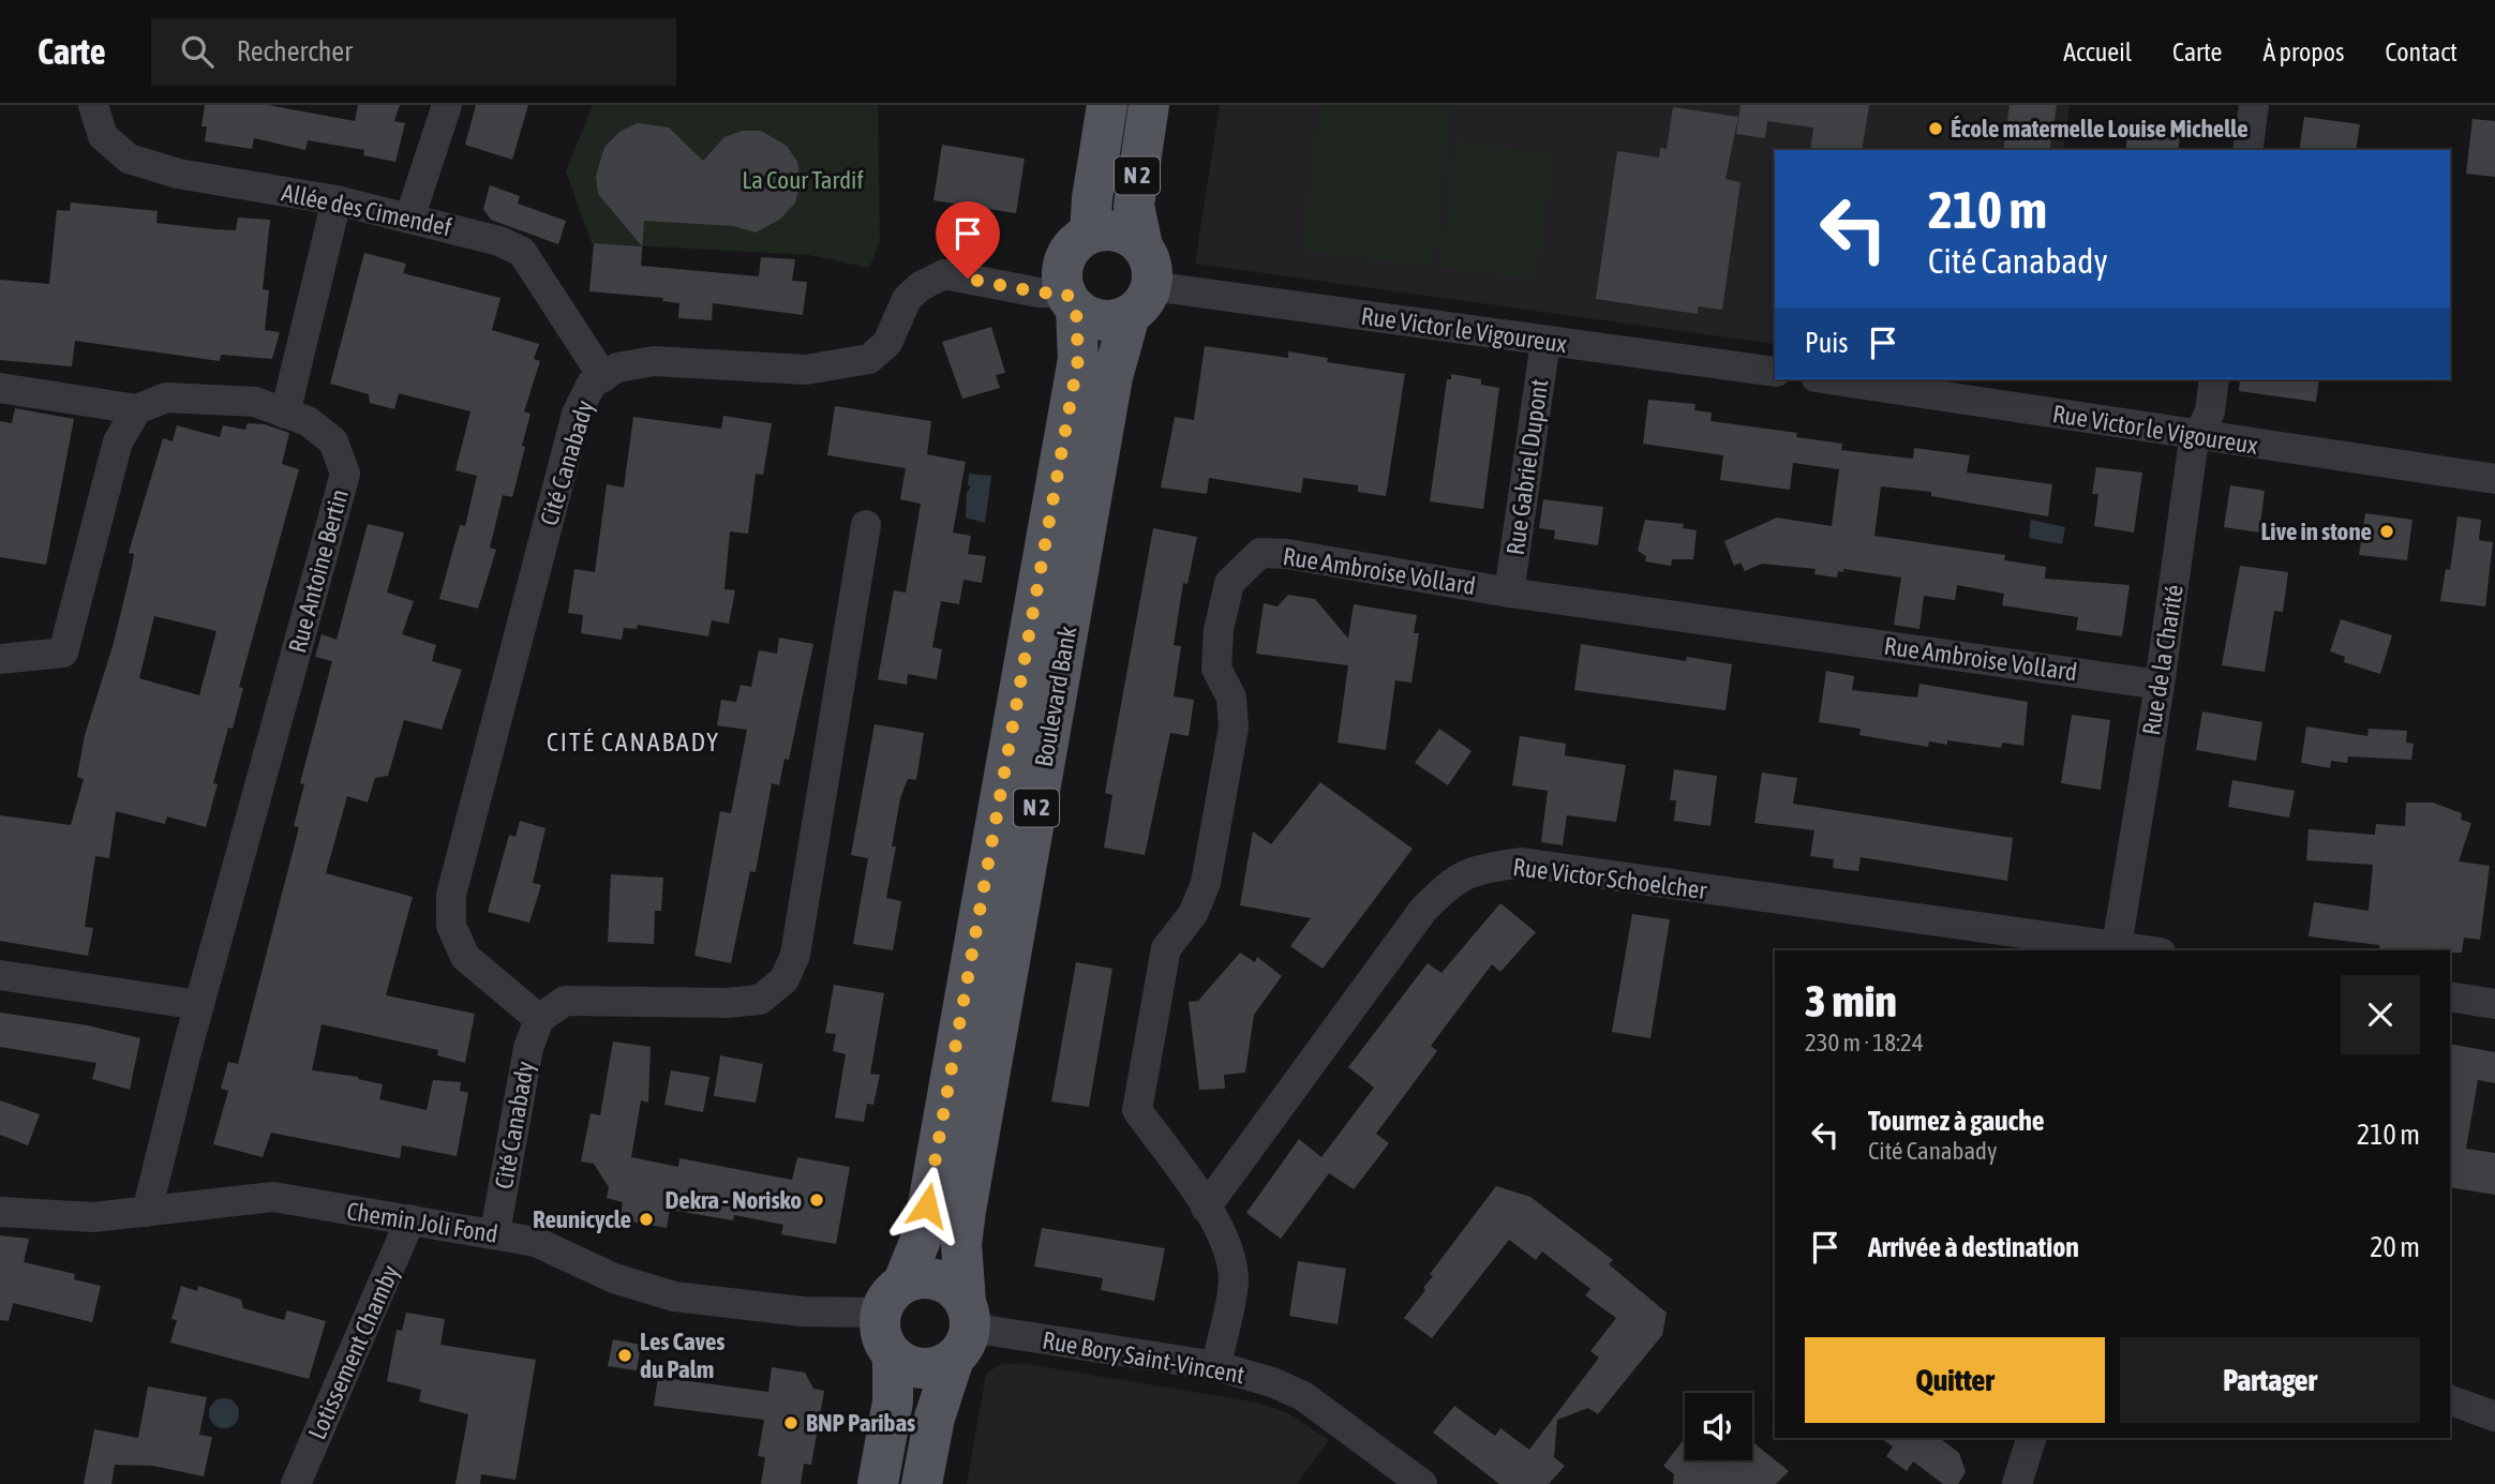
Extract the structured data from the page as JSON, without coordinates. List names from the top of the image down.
{
  "streets": {
    "main road": ["N 2", "Boulevard Bank"],
    "street": [
      "Allée des Cimendef",
      "Rue Victor le Vigoureux",
      "Cité Canabady",
      "Rue Gabriel Dupont",
      "Rue Antoine Bertin",
      "Rue Ambroise Vollard",
      "Rue de la Charité",
      "Rue Victor Schoelcher",
      "Chemin Joli Fond",
      "Lotissement Chamby",
      "Rue Bory Saint-Vincent"
    ]
  },
  "crossings": [
    ["N 2", "Rue Victor le Vigoureux"],
    ["N 2", "Cité Canabady"],
    ["N 2", "Boulevard Bank"],
    ["Allée des Cimendef", "Cité Canabady"],
    ["Rue Victor le Vigoureux", "Cité Canabady"],
    ["Rue Victor le Vigoureux", "Rue Gabriel Dupont"],
    ["Rue Victor le Vigoureux", "Rue de la Charité"],
    ["Rue Victor le Vigoureux", "Boulevard Bank"],
    ["Cité Canabady", "Boulevard Bank"],
    ["Cité Canabady", "Chemin Joli Fond"],
    ["Rue Gabriel Dupont", "Rue Ambroise Vollard"],
    ["Rue Antoine Bertin", "Chemin Joli Fond"],
    ["Rue Ambroise Vollard", "Rue de la Charité"],
    ["Rue Ambroise Vollard", "Rue Victor Schoelcher"],
    ["Rue de la Charité", "Rue Victor Schoelcher"],
    ["Boulevard Bank", "Chemin Joli Fond"],
    ["Boulevard Bank", "Rue Bory Saint-Vincent"],
    ["Chemin Joli Fond", "Lotissement Chamby"],
    ["Chemin Joli Fond", "Rue Bory Saint-Vincent"]
  ],
  "districts": ["CITÉ CANABADY"],
  "parks": ["La Cour Tardif"],
  "places": [
    "École maternelle Louise Michelle",
    "Live in stone",
    "Dekra - Norisko",
    "Reunicycle",
    "Les Caves du Palm",
    "BNP Paribas"
  ],
  "page": {
    "header": "Carte",
    "search": "Rechercher",
    "nav": [
      "Accueil",
      "Carte",
      "À propos",
      "Contact"
    ],
    "turn": ["210 m", "Cité Canabady"],
    "then": "Puis",
    "heading": ["3 min", "230 m · 18:24"],
    "list": [
      {
        "name": "Tournez à gauche",
        "note": "Cité Canabady",
        "value": "210 m"
      },
      {
        "name": "Arrivée à destination",
        "value": "20 m"
      }
    ],
    "buttons": ["Quitter", "Partager"]
  }
}
